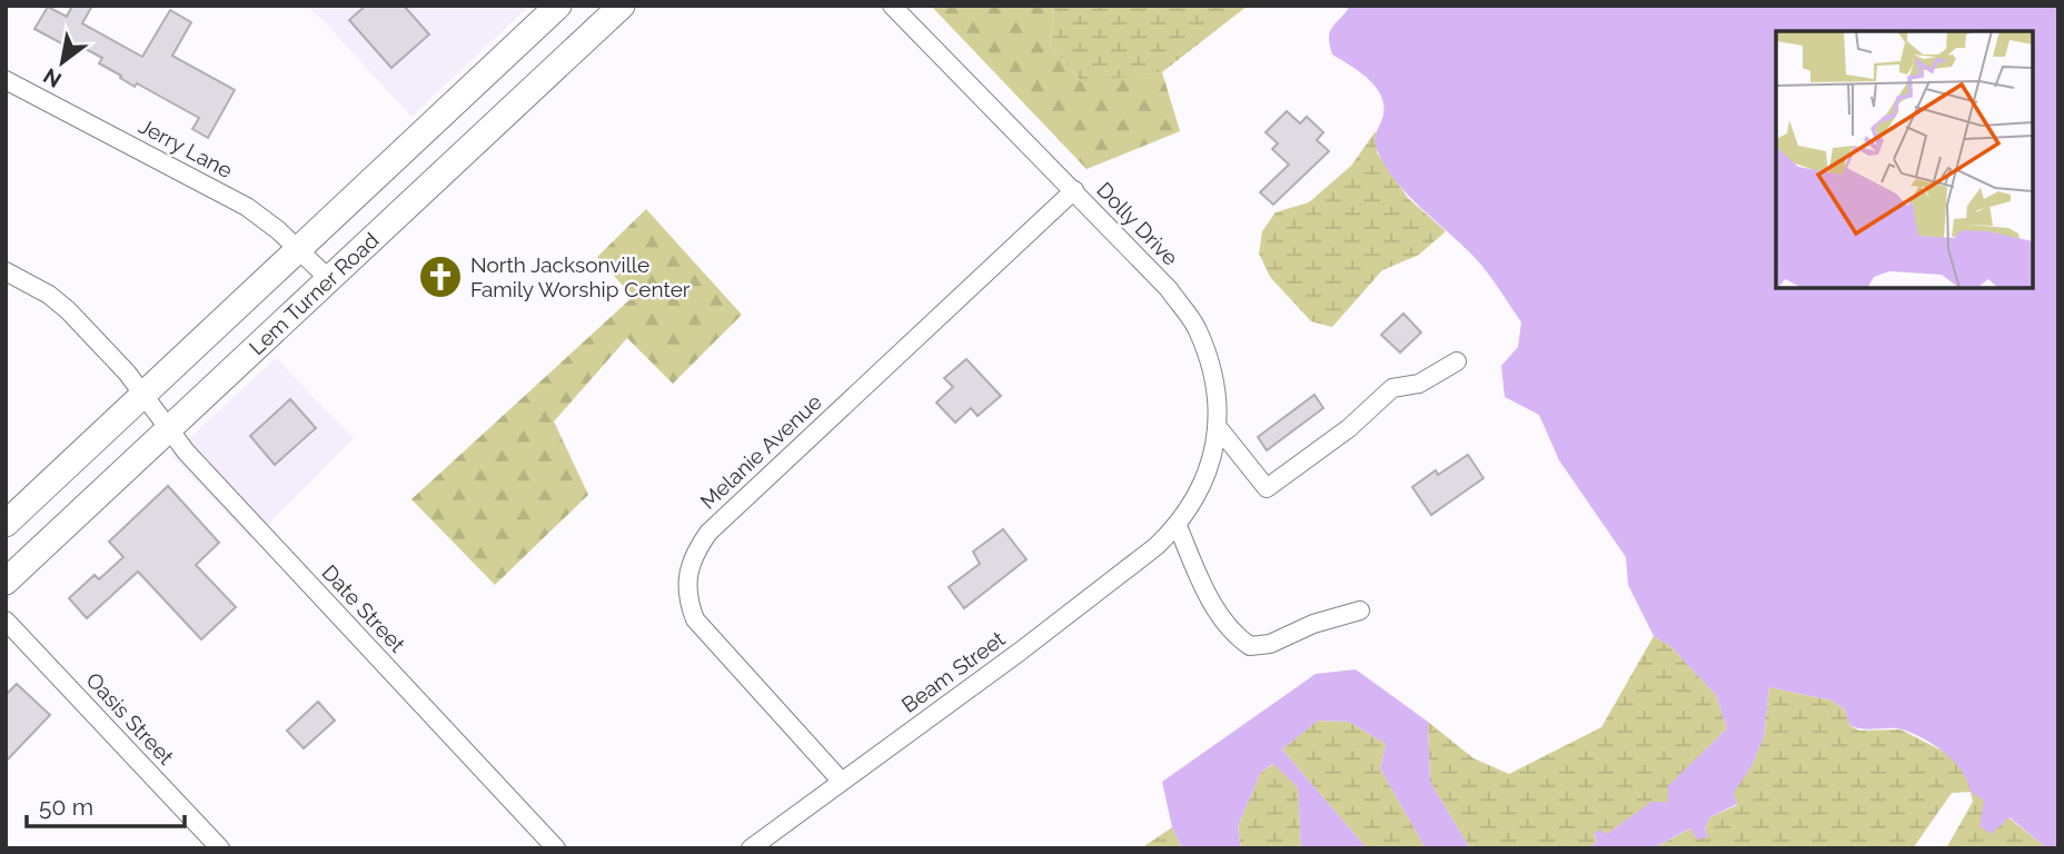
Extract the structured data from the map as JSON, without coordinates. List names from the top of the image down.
{
  "streets": {
    "main road": ["Lem Turner Road"],
    "street": [
      "Jerry Lane",
      "Dolly Drive",
      "Melanie Avenue",
      "Date Street",
      "Beam Street",
      "Oasis Street"
    ]
  },
  "crossings": [
    ["Jerry Lane", "Lem Turner Road"],
    ["Dolly Drive", "Melanie Avenue"],
    ["Dolly Drive", "Beam Street"],
    ["Lem Turner Road", "Date Street"],
    ["Melanie Avenue", "Beam Street"]
  ],
  "places": {
    "church": ["North Jacksonville Family Worship Center"]
  },
  "scale_bar": "50 m",
  "north": "bottom left"
}
